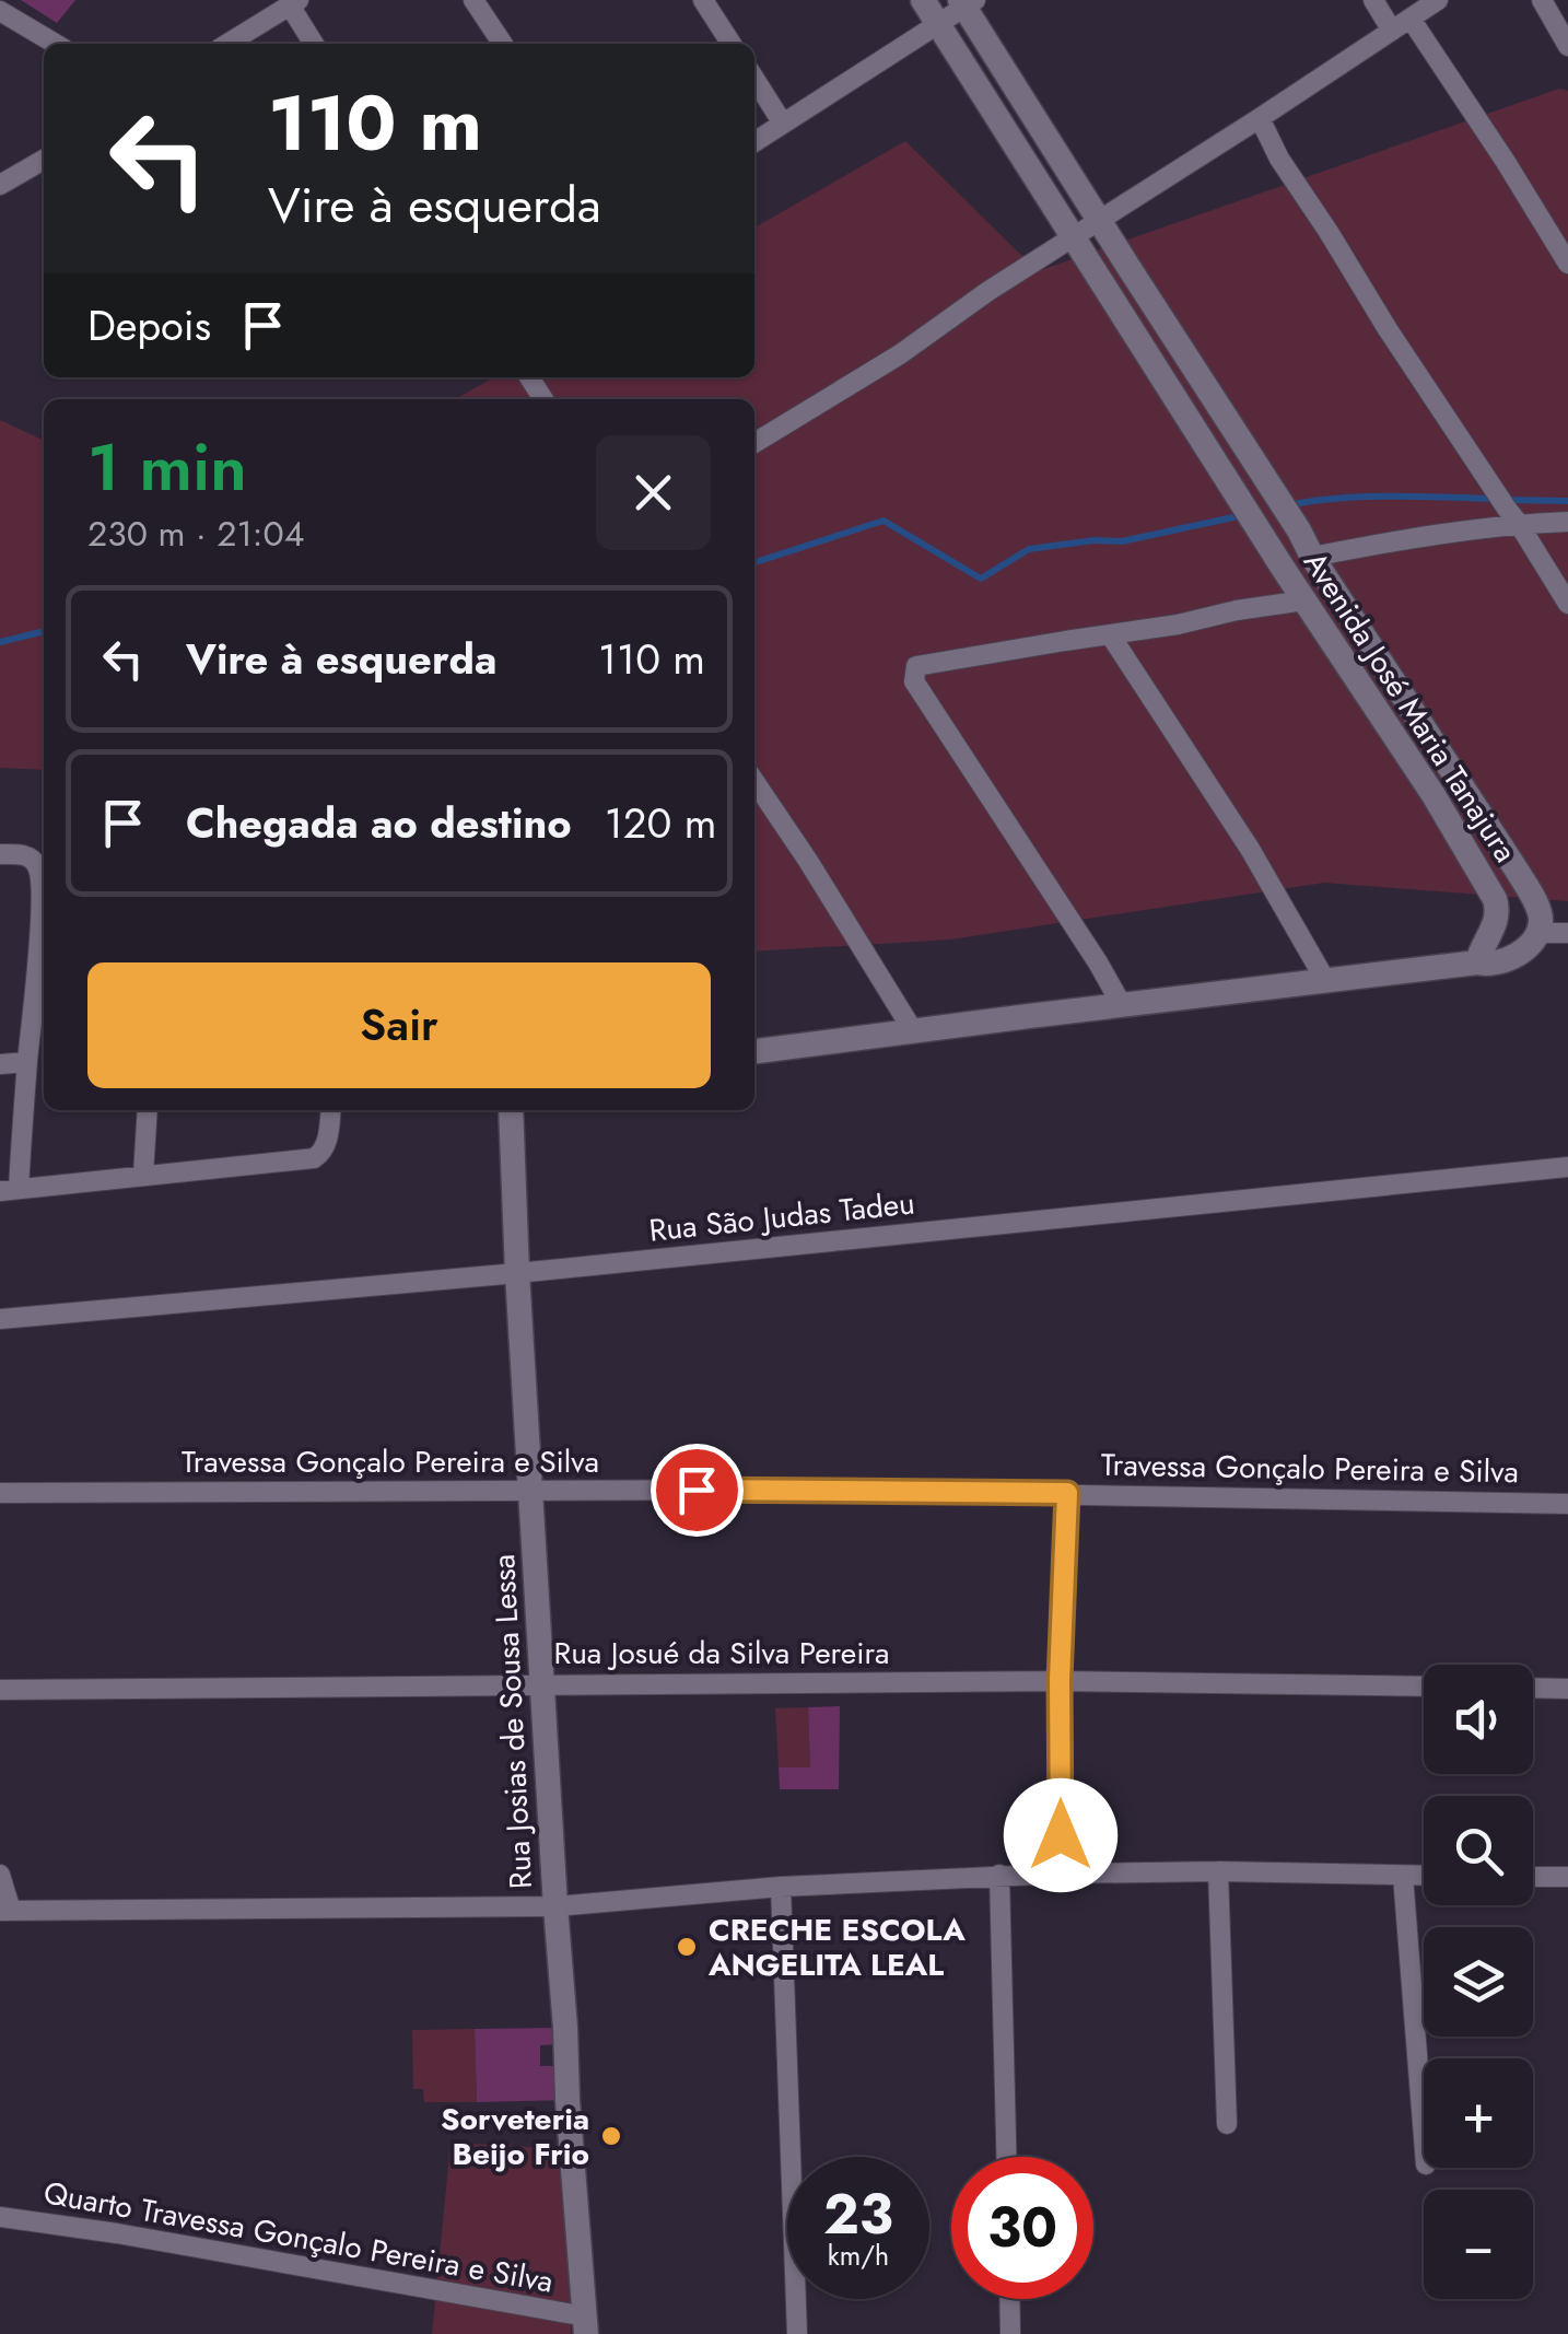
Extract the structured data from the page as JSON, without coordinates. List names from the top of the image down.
{
  "streets": {
    "street": [
      "Avenida José Maria Tanajura",
      "Rua São Judas Tadeu",
      "Travessa Gonçalo Pereira e Silva",
      "Rua Josué da Silva Pereira",
      "Rua Josias de Sousa Lessa",
      "Quarto Travessa Gonçalo Pereira e Silva"
    ]
  },
  "crossings": [
    ["Rua São Judas Tadeu", "Rua Josias de Sousa Lessa"],
    ["Travessa Gonçalo Pereira e Silva", "Rua Josias de Sousa Lessa"],
    ["Rua Josué da Silva Pereira", "Rua Josias de Sousa Lessa"],
    ["Rua Josias de Sousa Lessa", "Quarto Travessa Gonçalo Pereira e Silva"]
  ],
  "places": ["CRECHE ESCOLA ANGELITA LEAL", "Sorveteria Beijo Frio"],
  "page": {
    "turn": ["110 m", "Vire à esquerda"],
    "then": "Depois",
    "heading": ["1 min", "230 m · 21:04"],
    "list": [
      {
        "name": "Vire à esquerda",
        "value": "110 m"
      },
      {
        "name": "Chegada ao destino",
        "value": "120 m"
      }
    ],
    "buttons": "Sair",
    "map_buttons": ["+", "−"],
    "speed": "23 km/h",
    "limit": "30"
  }
}
